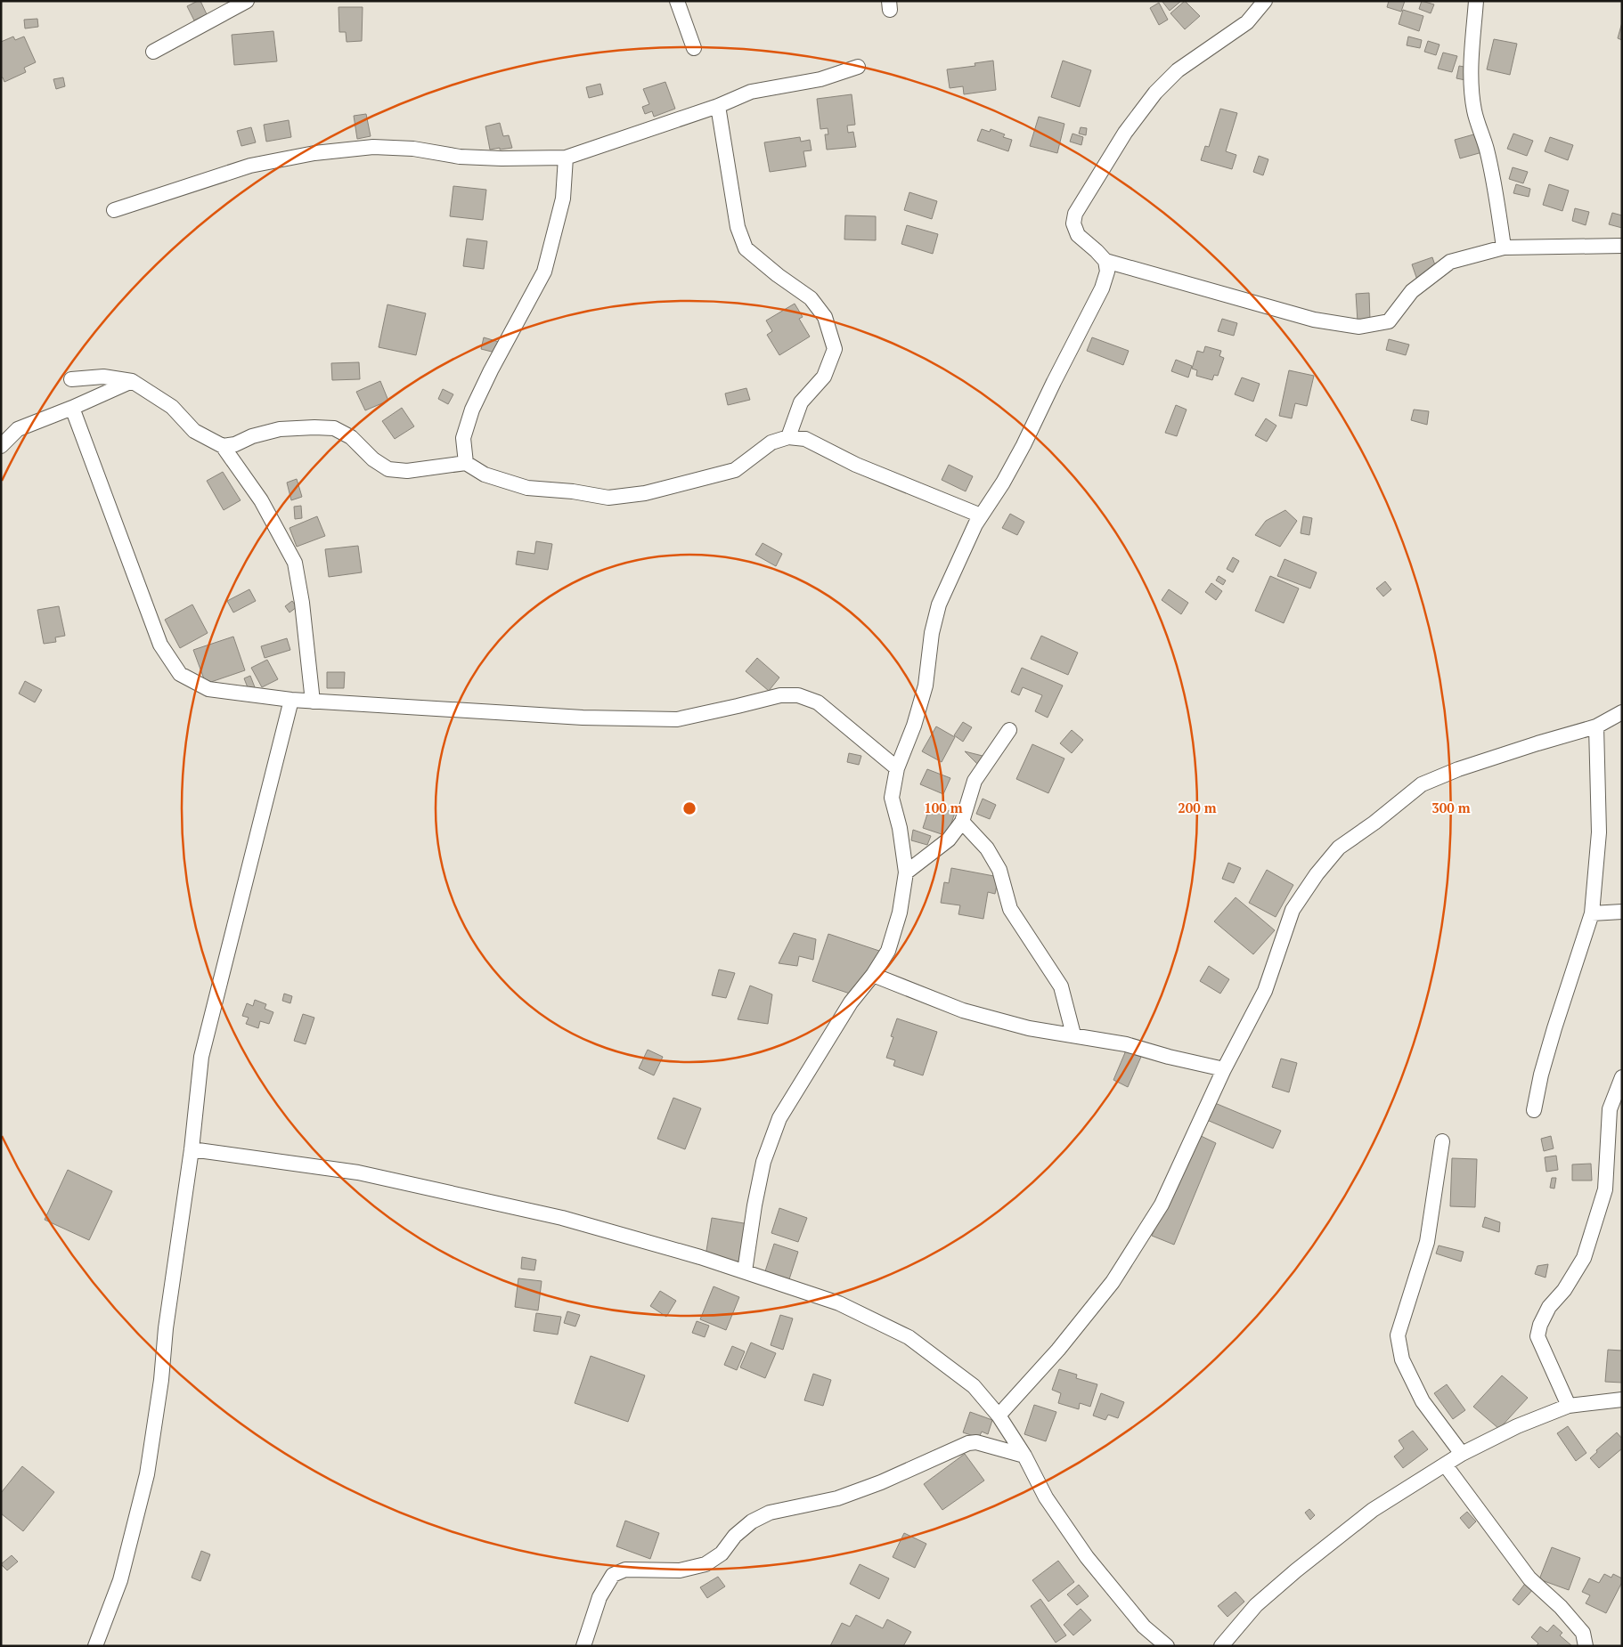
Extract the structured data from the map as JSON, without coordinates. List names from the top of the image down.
{
  "rings": ["100 m", "200 m", "300 m"]
}
